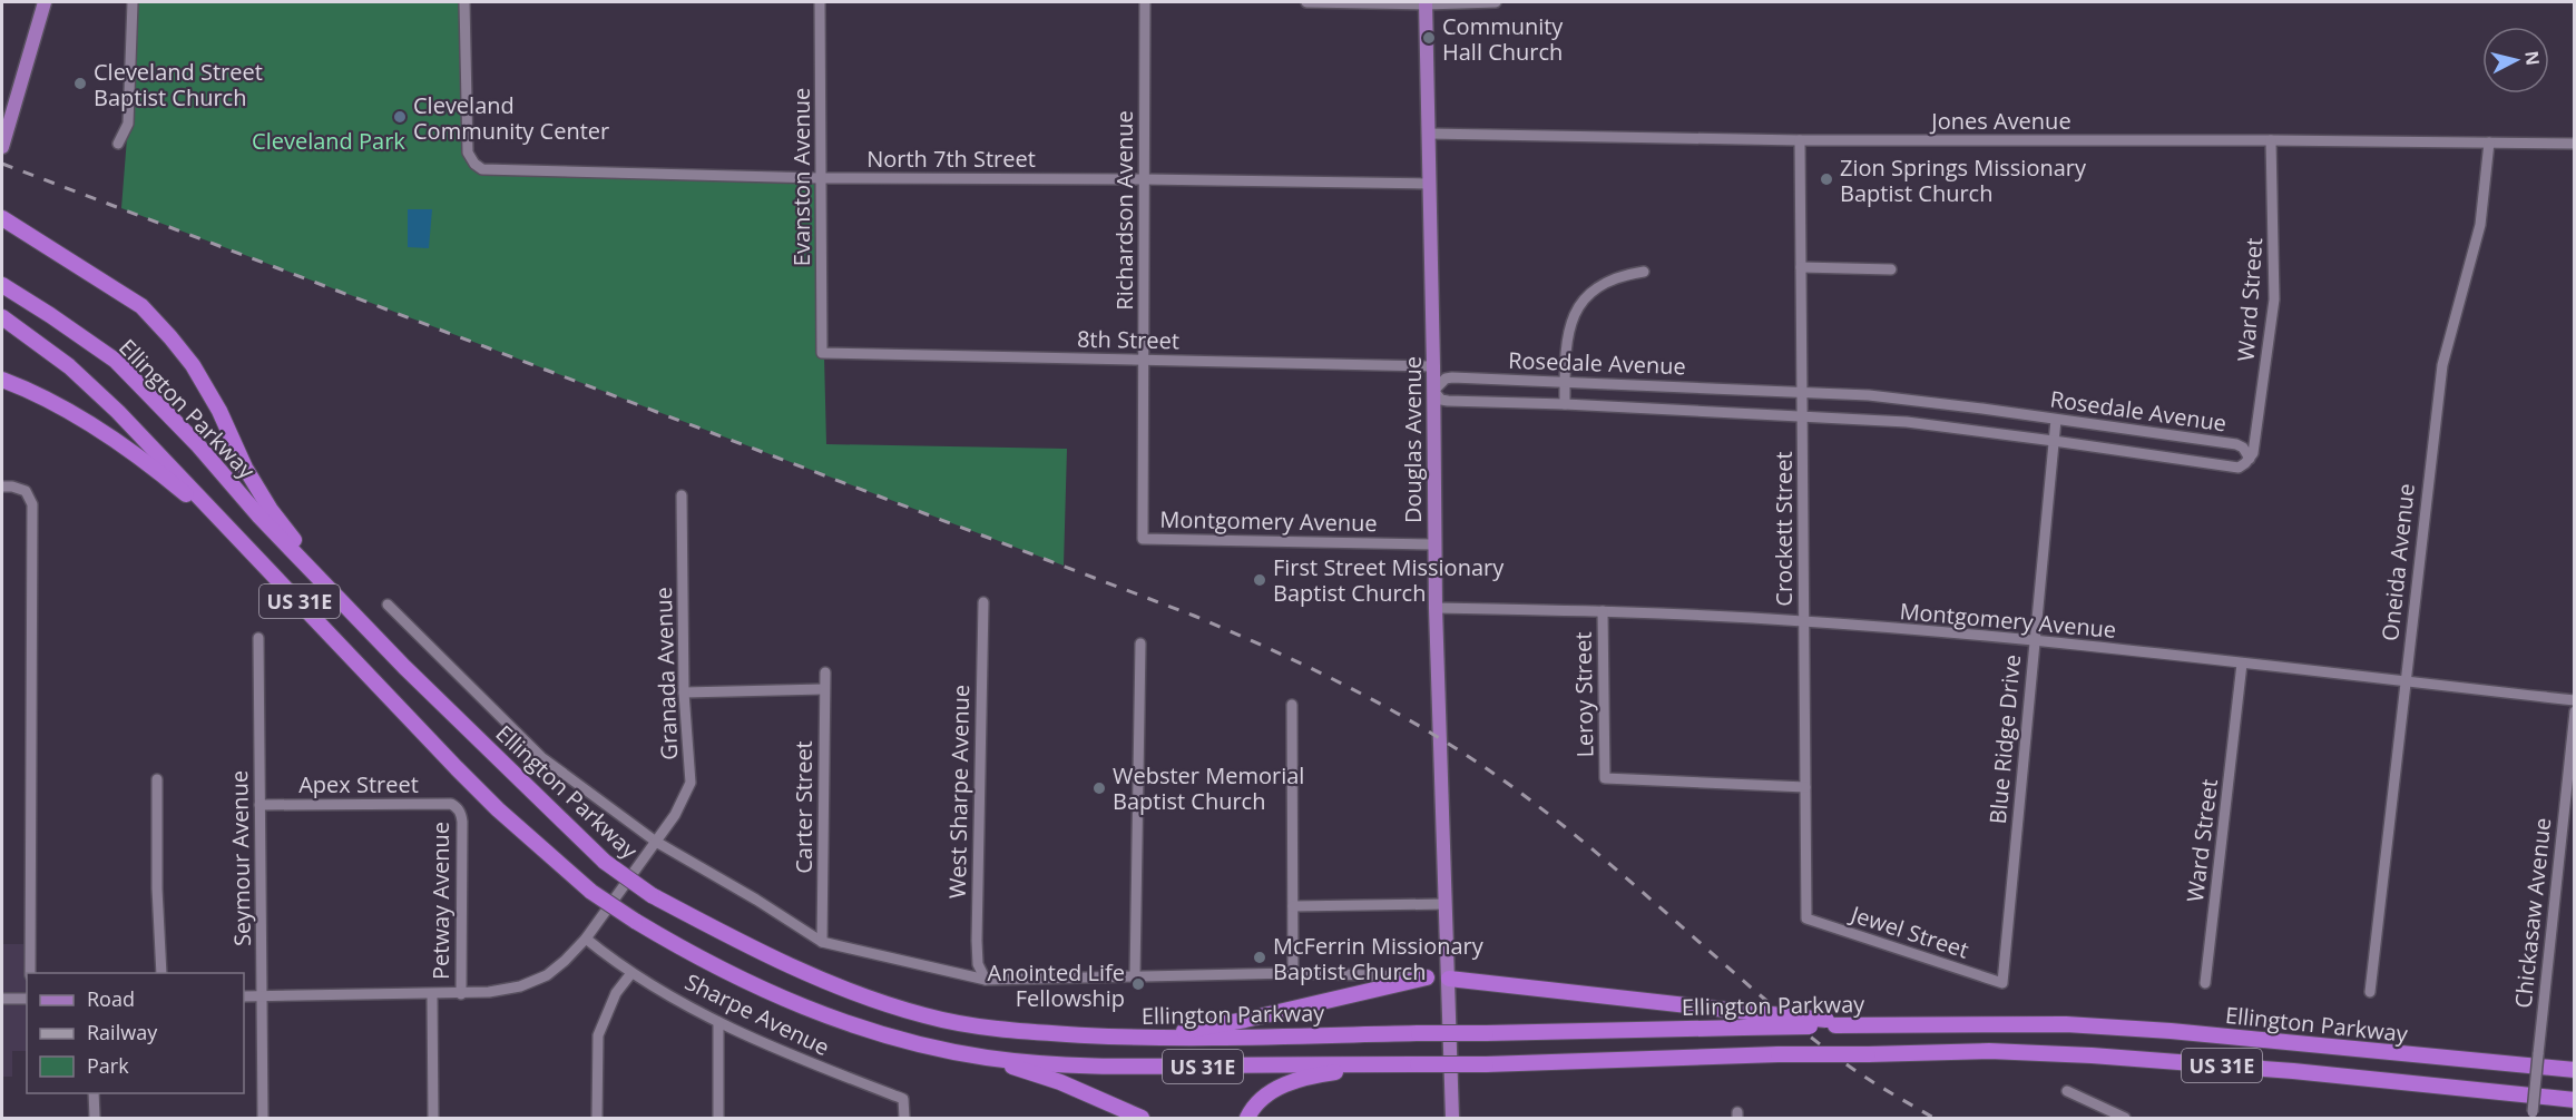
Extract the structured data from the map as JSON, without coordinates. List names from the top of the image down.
{
  "streets": {
    "highway": ["Ellington Parkway", "US 31E"],
    "main road": ["Douglas Avenue"],
    "street": [
      "Jones Avenue",
      "North 7th Street",
      "Evanston Avenue",
      "Richardson Avenue",
      "Ward Street",
      "8th Street",
      "Rosedale Avenue",
      "Montgomery Avenue",
      "Crockett Street",
      "Oneida Avenue",
      "Granada Avenue",
      "Leroy Street",
      "Blue Ridge Drive",
      "Apex Street",
      "West Sharpe Avenue",
      "Carter Street",
      "Seymour Avenue",
      "Petway Avenue",
      "Chickasaw Avenue",
      "Jewel Street",
      "Sharpe Avenue"
    ]
  },
  "crossings": [
    ["Jones Avenue", "Ward Street"],
    ["Jones Avenue", "Douglas Avenue"],
    ["Jones Avenue", "Crockett Street"],
    ["Jones Avenue", "Oneida Avenue"],
    ["North 7th Street", "Evanston Avenue"],
    ["North 7th Street", "Richardson Avenue"],
    ["North 7th Street", "Douglas Avenue"],
    ["Evanston Avenue", "8th Street"],
    ["Richardson Avenue", "8th Street"],
    ["Richardson Avenue", "Montgomery Avenue"],
    ["Ward Street", "Rosedale Avenue"],
    ["Ward Street", "Montgomery Avenue"],
    ["8th Street", "Douglas Avenue"],
    ["Rosedale Avenue", "Douglas Avenue"],
    ["Rosedale Avenue", "Crockett Street"],
    ["Rosedale Avenue", "Blue Ridge Drive"],
    ["Douglas Avenue", "Montgomery Avenue"],
    ["Montgomery Avenue", "Crockett Street"],
    ["Montgomery Avenue", "Oneida Avenue"],
    ["Montgomery Avenue", "Leroy Street"],
    ["Montgomery Avenue", "Blue Ridge Drive"],
    ["Crockett Street", "Leroy Street"],
    ["Crockett Street", "Jewel Street"],
    ["Granada Avenue", "Seymour Avenue"],
    ["Granada Avenue", "Petway Avenue"],
    ["Granada Avenue", "Sharpe Avenue"],
    ["Blue Ridge Drive", "Jewel Street"],
    ["Apex Street", "Seymour Avenue"],
    ["Apex Street", "Petway Avenue"]
  ],
  "parks": ["Cleveland Park"],
  "places": [
    "Community Hall Church",
    "Cleveland Street Baptist Church",
    "Cleveland Community Center",
    "Zion Springs Missionary Baptist Church",
    "First Street Missionary Baptist Church",
    "Webster Memorial Baptist Church",
    "McFerrin Missionary Baptist Church",
    "Anointed Life Fellowship"
  ],
  "legend": ["Road", "Railway", "Park"],
  "north": "right"
}
